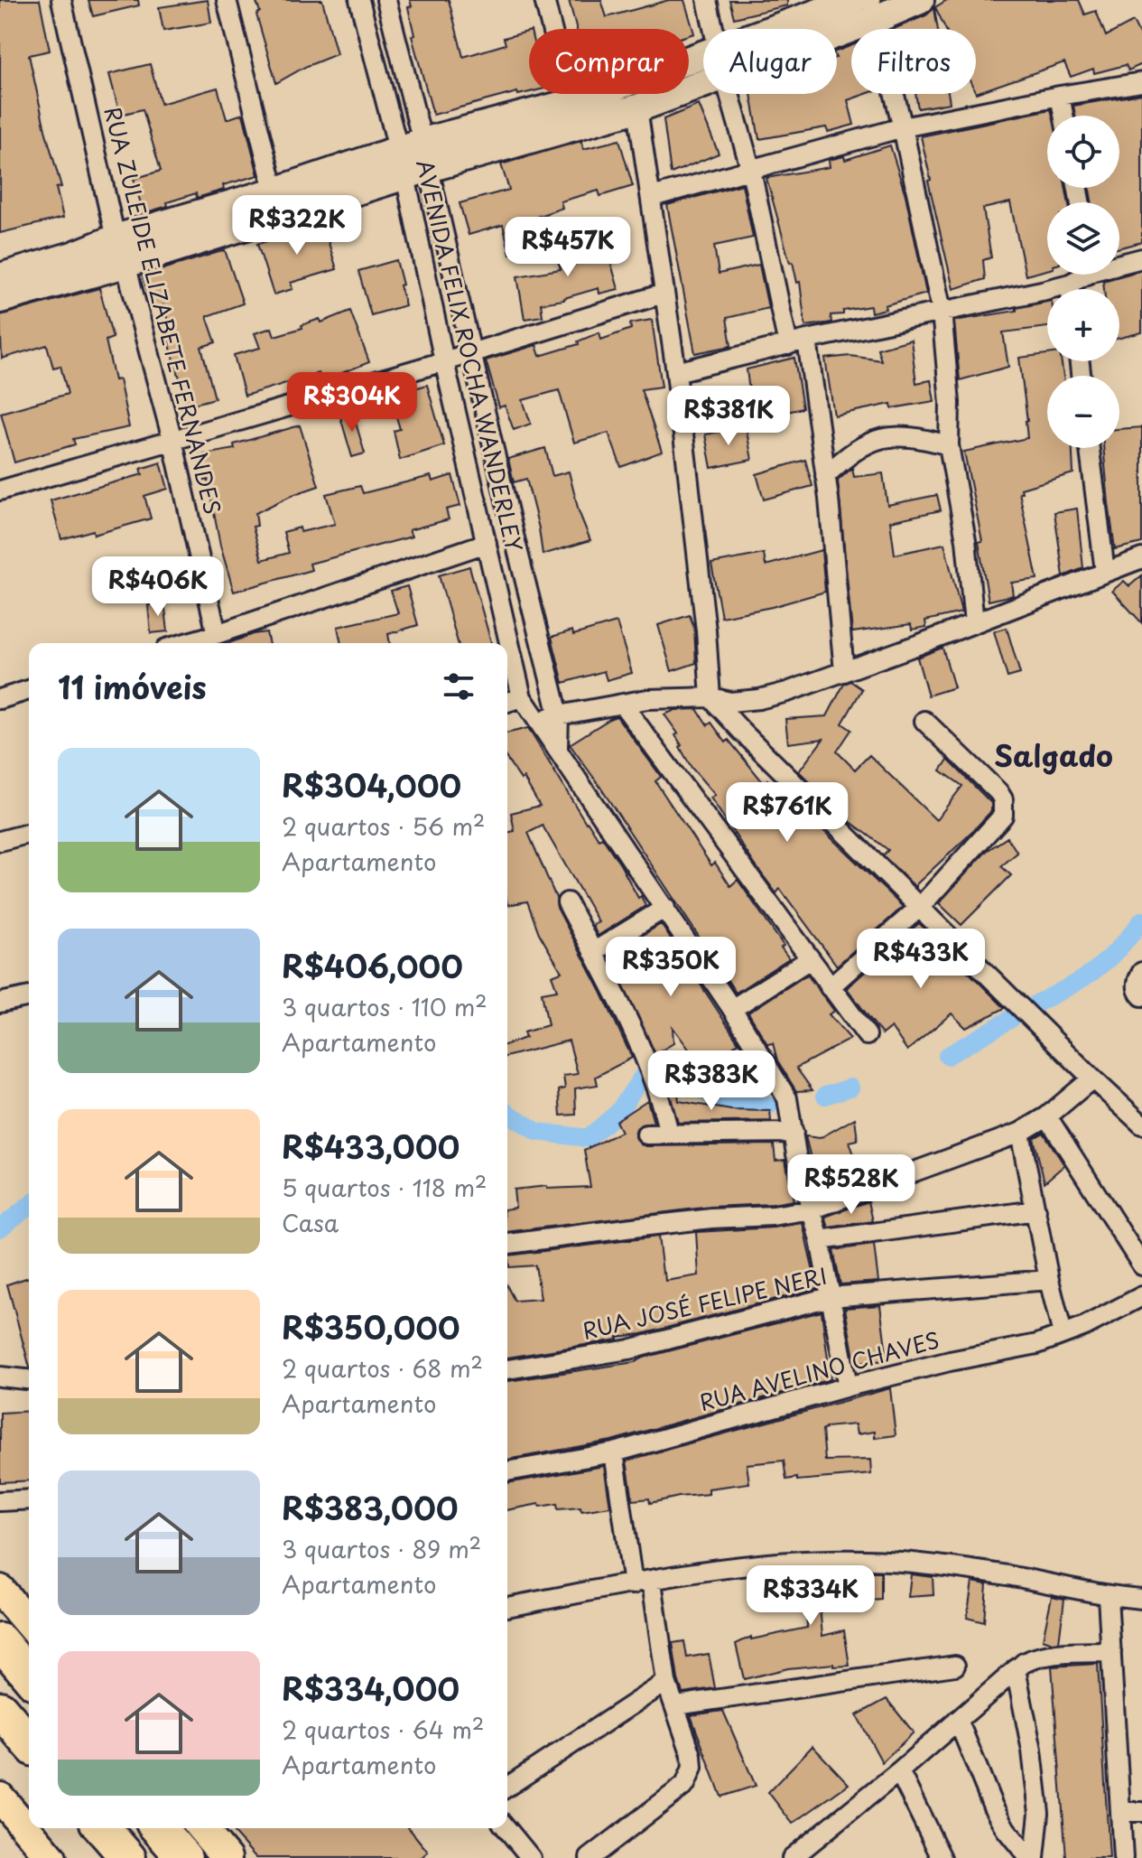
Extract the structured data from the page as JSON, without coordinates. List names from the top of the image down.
{
  "streets": {
    "street": [
      "RUA ZULEIDE ELIZABETE FERNANDES",
      "AVENIDA FELIX ROCHA WANDERLEY",
      "RUA JOSÉ FELIPE NERI",
      "RUA AVELINO CHAVES"
    ]
  },
  "crossings": [
    ["AVENIDA FELIX ROCHA WANDERLEY", "RUA JOSÉ FELIPE NERI"],
    ["AVENIDA FELIX ROCHA WANDERLEY", "RUA AVELINO CHAVES"]
  ],
  "districts": ["Salgado"],
  "page": {
    "chip": ["Comprar", "Alugar", "Filtros"],
    "map_buttons": ["+", "−"],
    "price": [
      "R$322K",
      "R$457K",
      "R$304K",
      "R$381K",
      "R$406K",
      "R$761K",
      "R$433K",
      "R$350K",
      "R$383K",
      "R$528K",
      "R$334K"
    ],
    "heading": "11 imóveis",
    "list": [
      {
        "name": "R$304,000",
        "note": "2 quartos · 56 m² · Apartamento"
      },
      {
        "name": "R$406,000",
        "note": "3 quartos · 110 m² · Apartamento"
      },
      {
        "name": "R$433,000",
        "note": "5 quartos · 118 m² · Casa"
      },
      {
        "name": "R$350,000",
        "note": "2 quartos · 68 m² · Apartamento"
      },
      {
        "name": "R$383,000",
        "note": "3 quartos · 89 m² · Apartamento"
      },
      {
        "name": "R$334,000",
        "note": "2 quartos · 64 m² · Apartamento"
      }
    ]
  }
}
